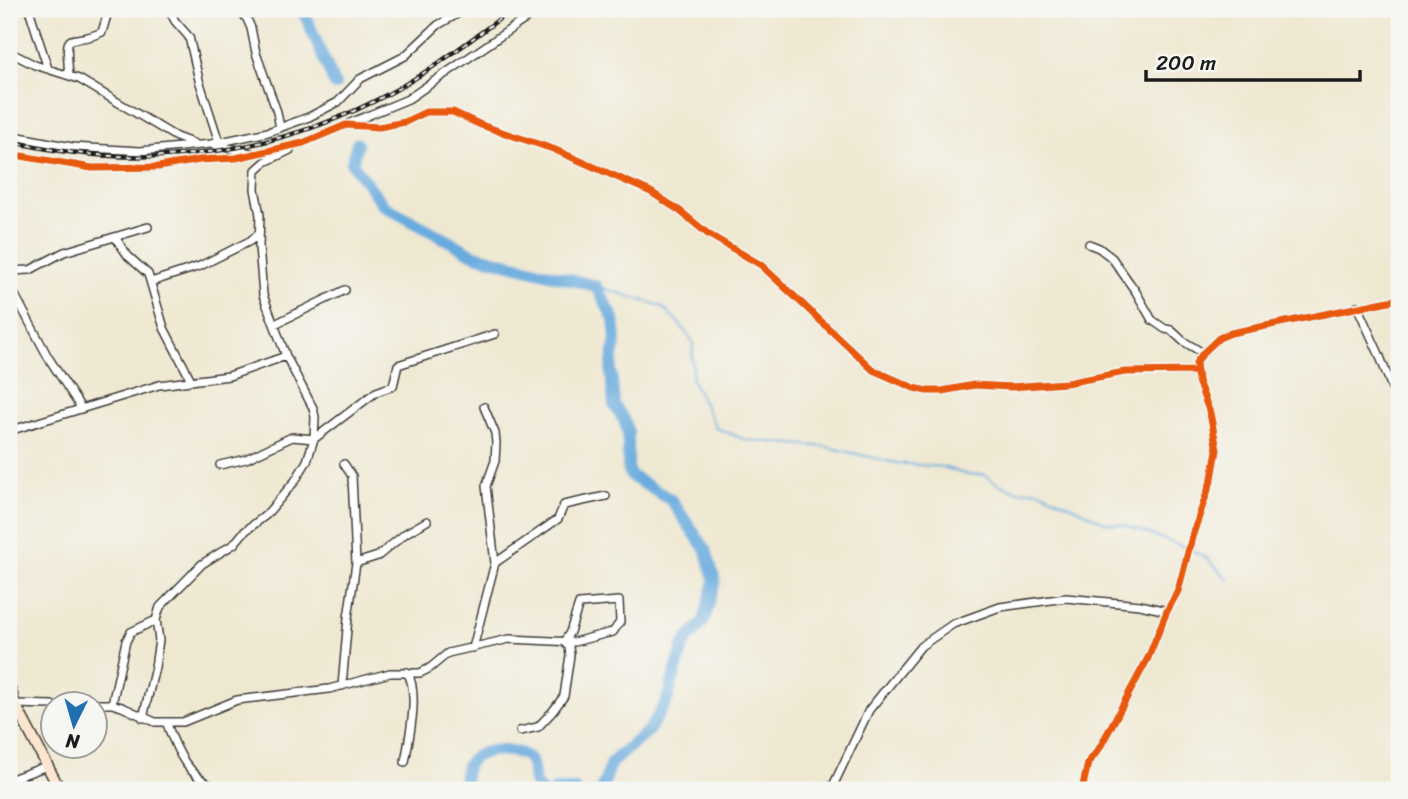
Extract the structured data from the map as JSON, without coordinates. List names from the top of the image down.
{
  "scale_bar": "200 m",
  "north": "bottom"
}
